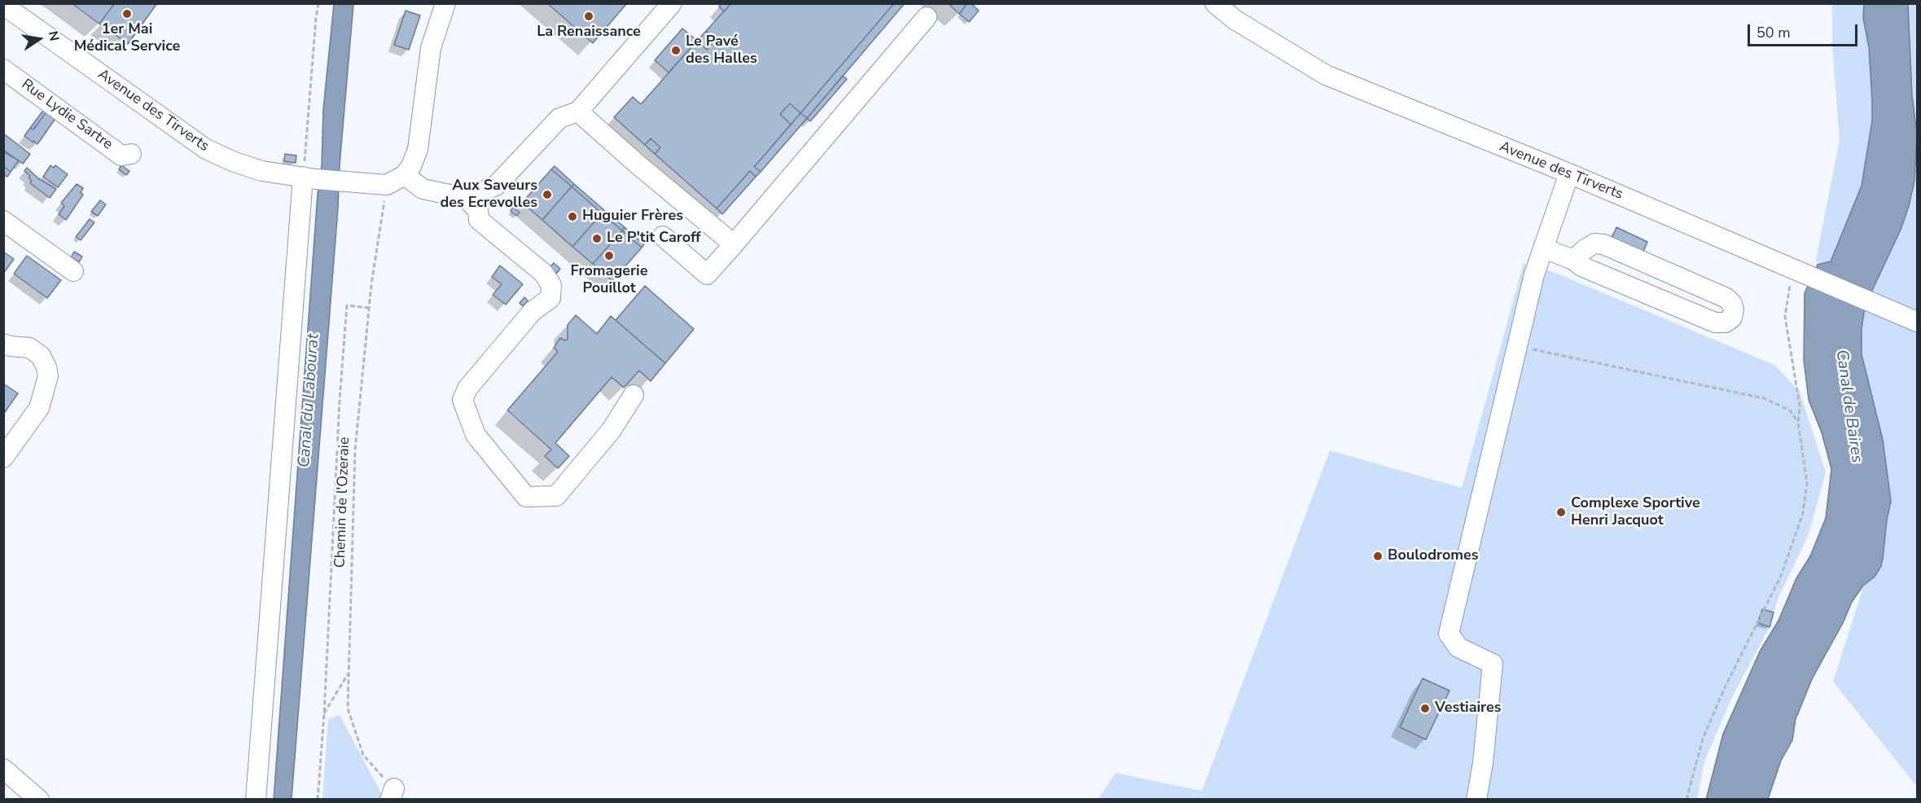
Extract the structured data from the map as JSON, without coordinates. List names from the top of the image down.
{
  "streets": {
    "street": ["Avenue des Tirverts", "Rue Lydie Sartre"],
    "path": ["Chemin de l'Ozeraie"]
  },
  "crossings": [
    ["Avenue des Tirverts", "Chemin de l'Ozeraie"]
  ],
  "water": ["Canal du Labourat", "Canal de Baires"],
  "places": [
    "1er Mai Médical Service",
    "La Renaissance",
    "Le Pavé des Halles",
    "Aux Saveurs des Ecrevolles",
    "Huguier Frères",
    "Le P'tit Caroff",
    "Fromagerie Pouillot",
    "Complexe Sportive Henri Jacquot",
    "Boulodromes",
    "Vestiaires"
  ],
  "scale_bar": "50 m",
  "north": "right"
}
